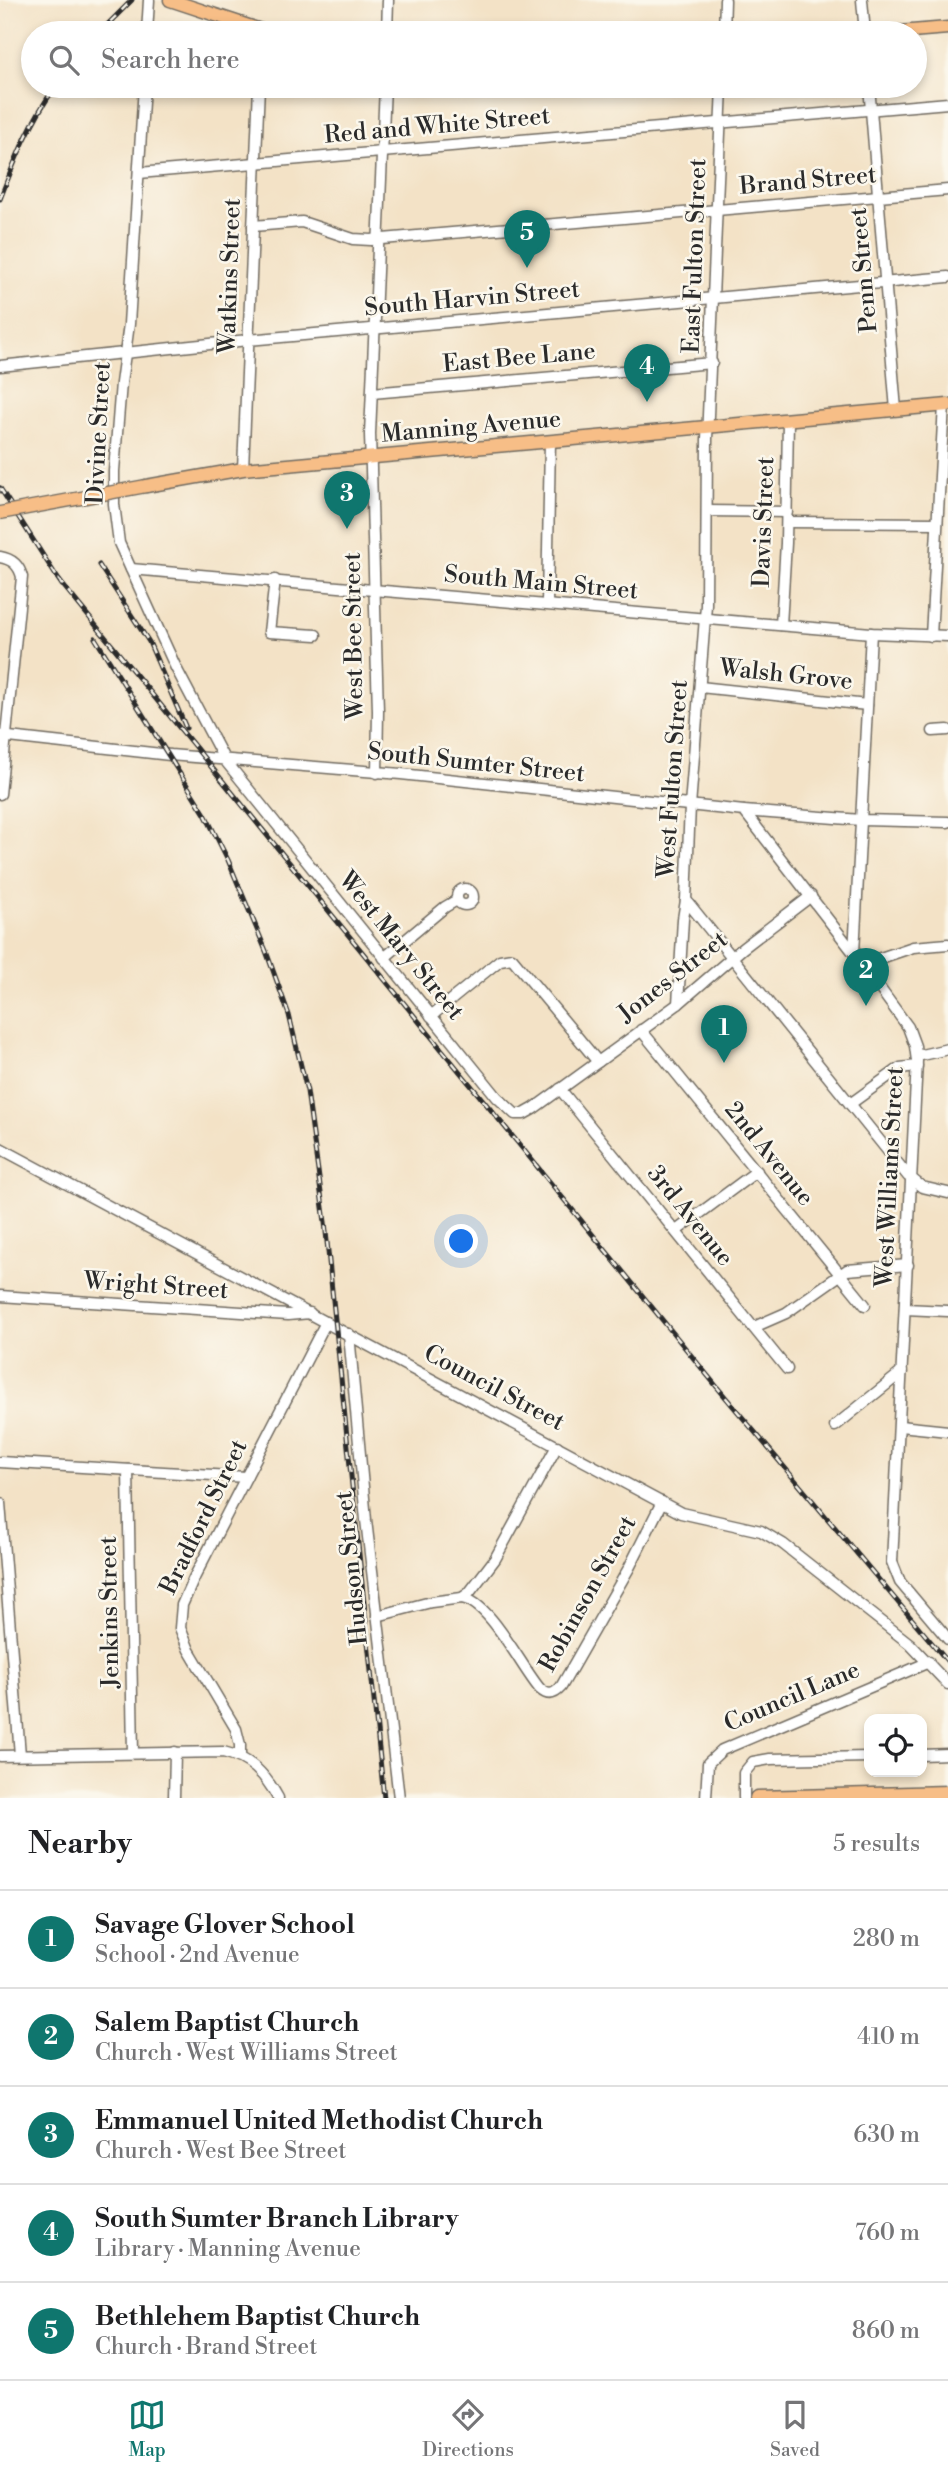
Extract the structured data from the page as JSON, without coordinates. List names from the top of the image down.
{
  "streets": {
    "main road": ["Manning Avenue"],
    "street": [
      "Red and White Street",
      "Brand Street",
      "East Fulton Street",
      "Penn Street",
      "Watkins Street",
      "South Harvin Street",
      "East Bee Lane",
      "Divine Street",
      "Davis Street",
      "South Main Street",
      "West Bee Street",
      "Walsh Grove",
      "South Sumter Street",
      "West Fulton Street",
      "West Mary Street",
      "Jones Street",
      "2nd Avenue",
      "West Williams Street",
      "3rd Avenue",
      "Wright Street",
      "Council Street",
      "Bradford Street",
      "Hudson Street",
      "Robinson Street",
      "Jenkins Street",
      "Council Lane"
    ]
  },
  "crossings": [
    ["Red and White Street", "East Fulton Street"],
    ["Red and White Street", "Penn Street"],
    ["Red and White Street", "Watkins Street"],
    ["Red and White Street", "Divine Street"],
    ["Red and White Street", "West Bee Street"],
    ["Brand Street", "East Fulton Street"],
    ["Brand Street", "Penn Street"],
    ["Brand Street", "Watkins Street"],
    ["Brand Street", "West Bee Street"],
    ["East Fulton Street", "South Harvin Street"],
    ["East Fulton Street", "East Bee Lane"],
    ["East Fulton Street", "Manning Avenue"],
    ["East Fulton Street", "West Fulton Street"],
    ["Penn Street", "South Harvin Street"],
    ["Penn Street", "Manning Avenue"],
    ["Watkins Street", "South Harvin Street"],
    ["Watkins Street", "Manning Avenue"],
    ["South Harvin Street", "Divine Street"],
    ["South Harvin Street", "West Bee Street"],
    ["East Bee Lane", "West Bee Street"],
    ["Manning Avenue", "Davis Street"],
    ["Manning Avenue", "West Bee Street"],
    ["Manning Avenue", "West Fulton Street"],
    ["Divine Street", "South Main Street"],
    ["Divine Street", "South Sumter Street"],
    ["Divine Street", "West Mary Street"],
    ["Davis Street", "South Main Street"],
    ["South Main Street", "West Bee Street"],
    ["South Main Street", "West Fulton Street"],
    ["West Bee Street", "South Sumter Street"],
    ["Walsh Grove", "West Fulton Street"],
    ["South Sumter Street", "West Fulton Street"],
    ["South Sumter Street", "West Mary Street"],
    ["South Sumter Street", "West Williams Street"],
    ["West Fulton Street", "Jones Street"],
    ["West Fulton Street", "West Williams Street"],
    ["West Mary Street", "Jones Street"],
    ["West Mary Street", "3rd Avenue"],
    ["Jones Street", "2nd Avenue"],
    ["Jones Street", "West Williams Street"],
    ["Jones Street", "3rd Avenue"],
    ["Wright Street", "Council Street"],
    ["Council Street", "Bradford Street"],
    ["Council Street", "Hudson Street"],
    ["Council Street", "Robinson Street"],
    ["Council Street", "Council Lane"]
  ],
  "page": {
    "search": "Search here",
    "pins": [
      "5",
      "4",
      "3",
      "2",
      "1"
    ],
    "heading": ["Nearby", "5 results"],
    "list": [
      {
        "mark": "1",
        "name": "Savage Glover School",
        "note": "School · 2nd Avenue",
        "value": "280 m"
      },
      {
        "mark": "2",
        "name": "Salem Baptist Church",
        "note": "Church · West Williams Street",
        "value": "410 m"
      },
      {
        "mark": "3",
        "name": "Emmanuel United Methodist Church",
        "note": "Church · West Bee Street",
        "value": "630 m"
      },
      {
        "mark": "4",
        "name": "South Sumter Branch Library",
        "note": "Library · Manning Avenue",
        "value": "760 m"
      },
      {
        "mark": "5",
        "name": "Bethlehem Baptist Church",
        "note": "Church · Brand Street",
        "value": "860 m"
      }
    ],
    "nav": ["Map", "Directions", "Saved"]
  }
}
